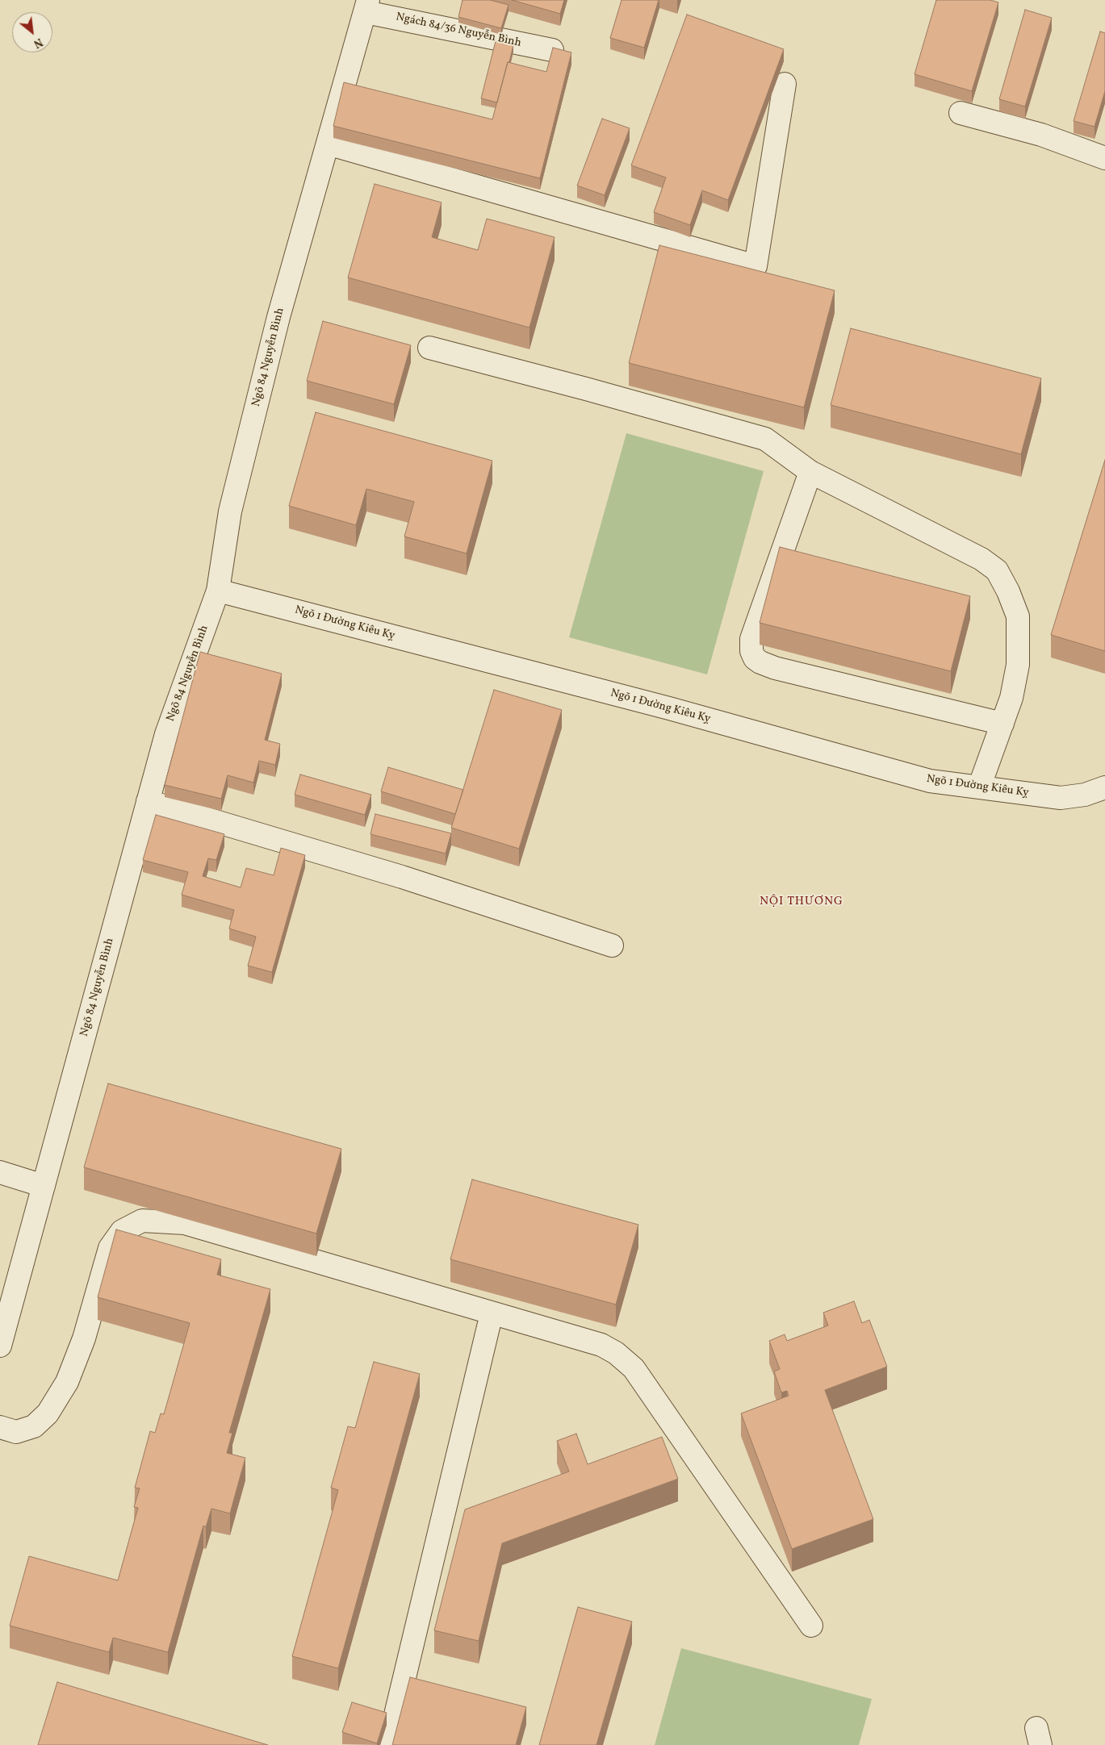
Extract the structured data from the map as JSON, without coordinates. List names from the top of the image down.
{
  "streets": {
    "street": ["Ngách 84/36 Nguyễn Bình", "Ngõ 84 Nguyễn Bình", "Ngõ 1 Đường Kiêu Kỵ"]
  },
  "crossings": [
    ["Ngách 84/36 Nguyễn Bình", "Ngõ 84 Nguyễn Bình"],
    ["Ngõ 84 Nguyễn Bình", "Ngõ 1 Đường Kiêu Kỵ"]
  ],
  "districts": ["NỘI THƯƠNG"],
  "north": "bottom right"
}
